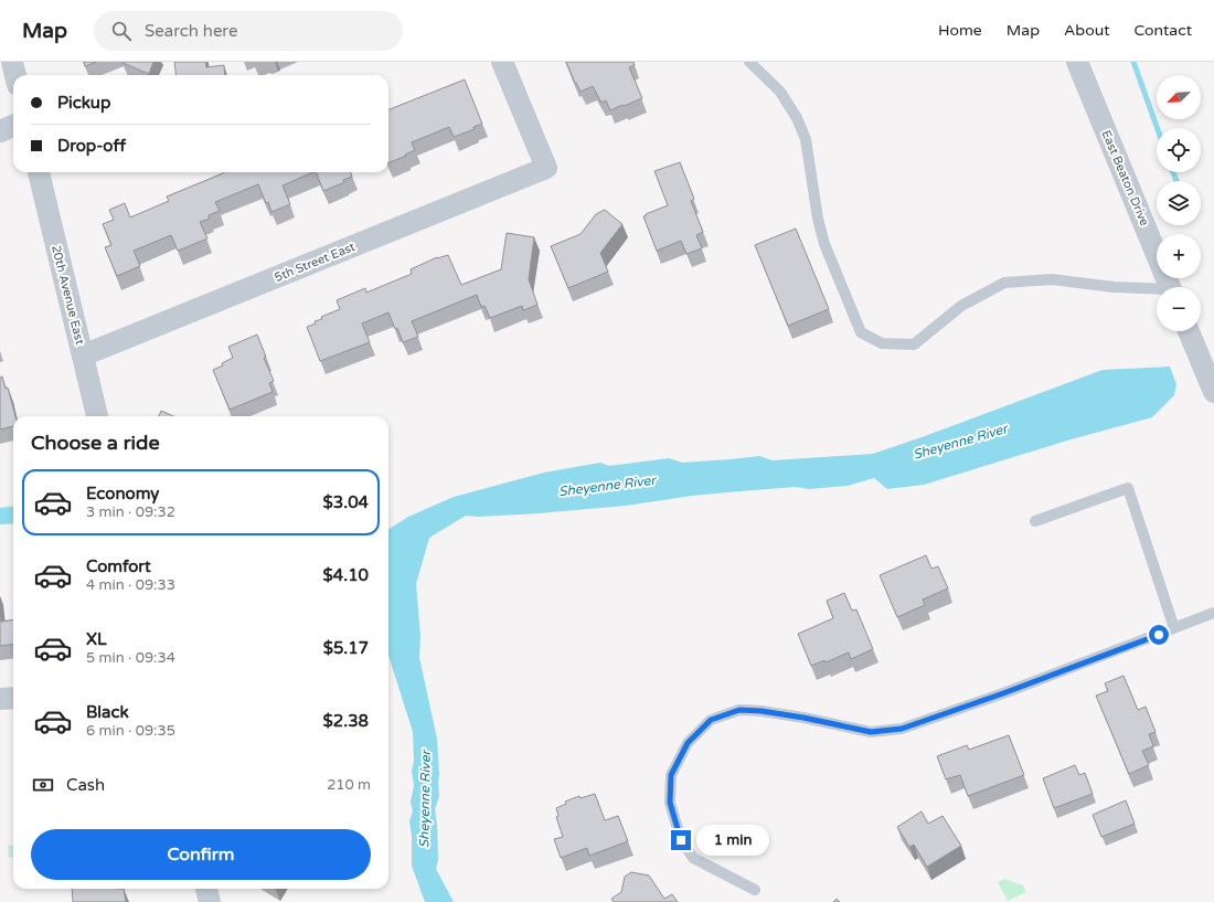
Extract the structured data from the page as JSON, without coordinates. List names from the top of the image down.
{
  "streets": {
    "street": ["East Beaton Drive", "5th Street East", "20th Avenue East"]
  },
  "crossings": [
    ["5th Street East", "20th Avenue East"]
  ],
  "water": ["Sheyenne River"],
  "north": "bottom left",
  "page": {
    "header": "Map",
    "search": "Search here",
    "nav": [
      "Home",
      "Map",
      "About",
      "Contact"
    ],
    "map_buttons": ["+", "−"],
    "banner": ["Pickup", "Drop-off"],
    "heading": "Choose a ride",
    "list": [
      {
        "name": "Economy",
        "note": "3 min · 09:32",
        "value": "$3.04"
      },
      {
        "name": "Comfort",
        "note": "4 min · 09:33",
        "value": "$4.10"
      },
      {
        "name": "XL",
        "note": "5 min · 09:34",
        "value": "$5.17"
      },
      {
        "name": "Black",
        "note": "6 min · 09:35",
        "value": "$2.38"
      }
    ],
    "pay": ["Cash", "210 m"],
    "buttons": "Confirm",
    "bubble": "1 min"
  }
}
